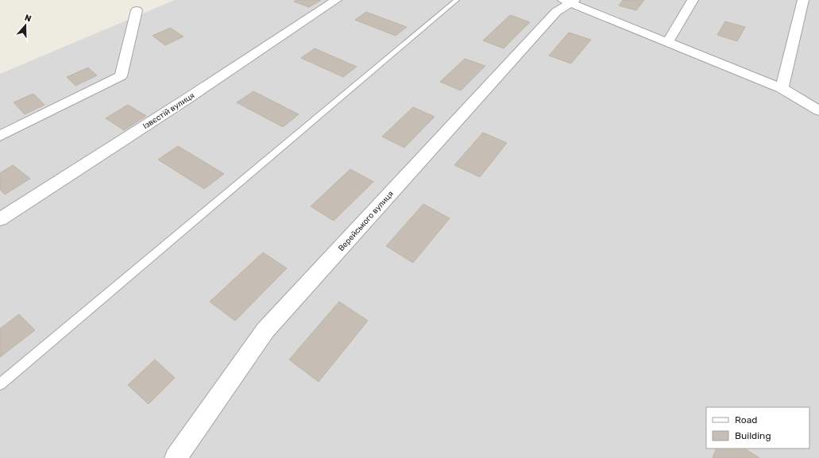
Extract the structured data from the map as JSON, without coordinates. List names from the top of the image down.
{
  "streets": {
    "street": ["Ізвєстій вулиця", "Верейського вулиця"]
  },
  "legend": ["Road", "Building"],
  "north": "top"
}
